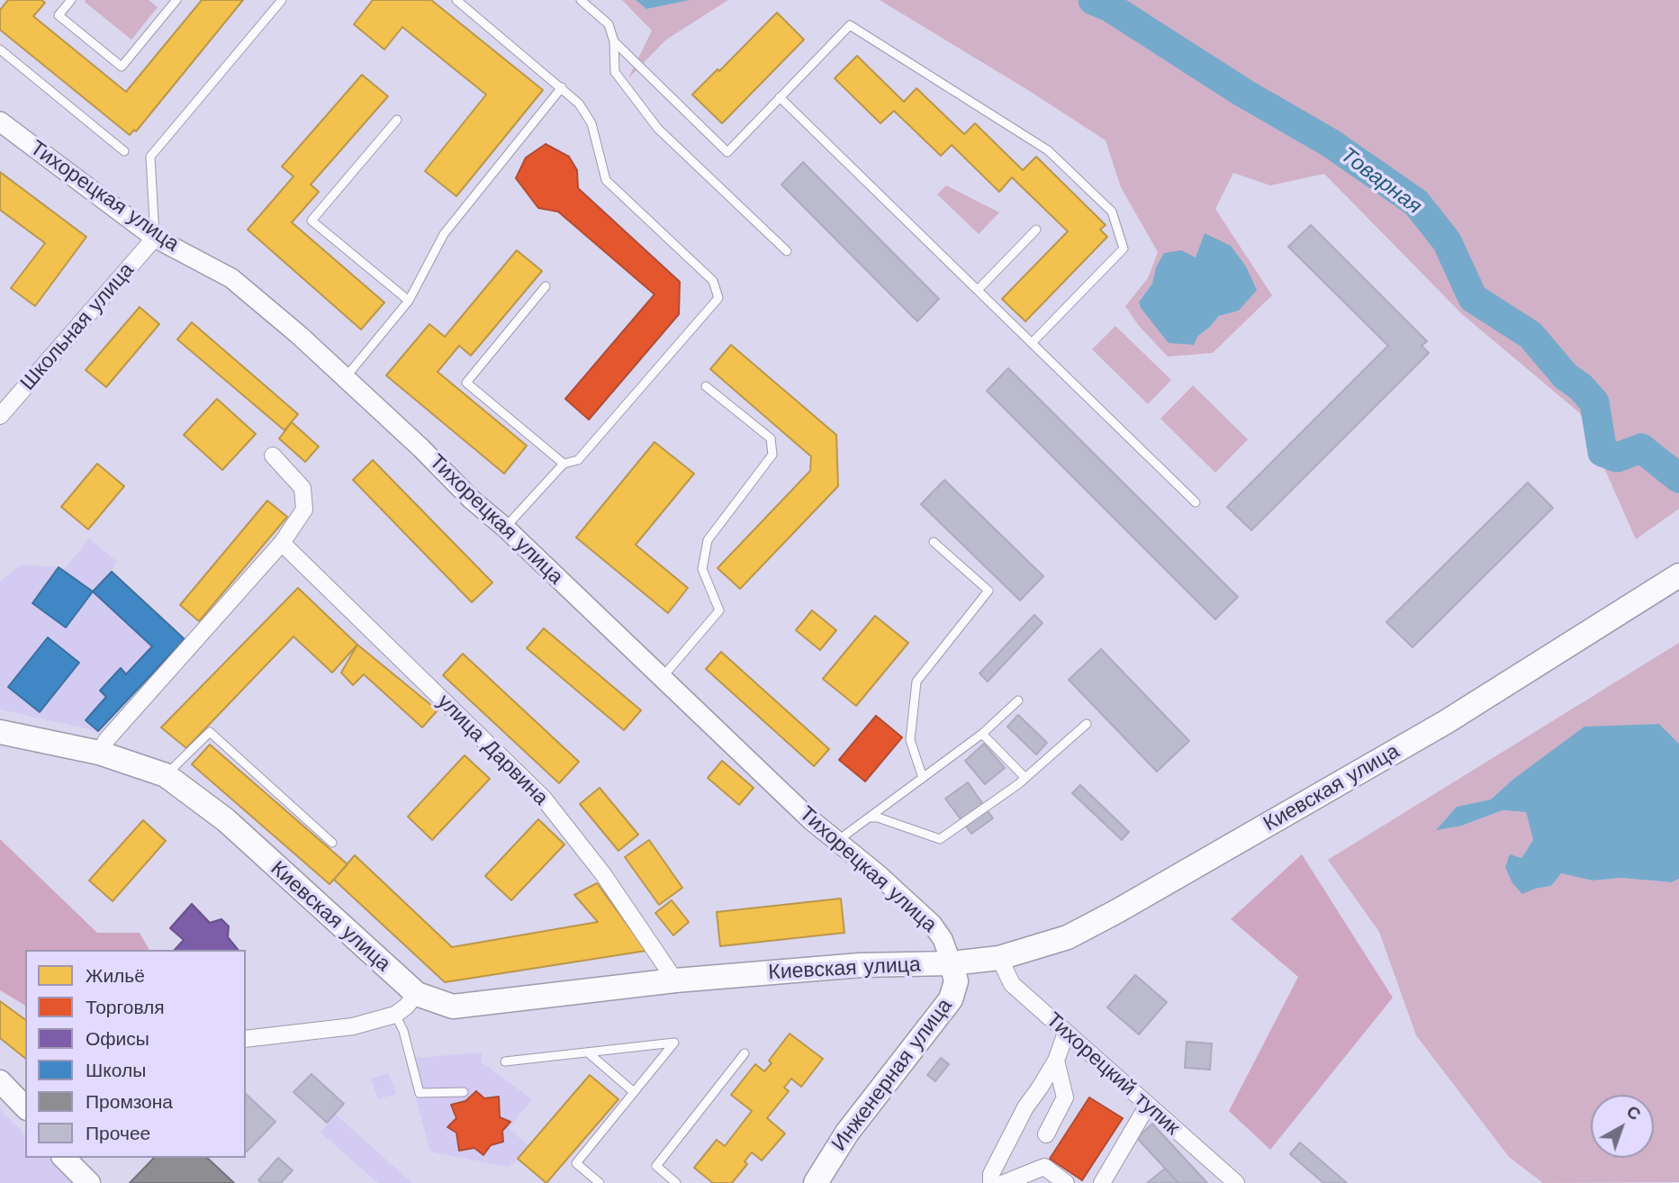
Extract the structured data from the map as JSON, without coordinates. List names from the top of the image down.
{
  "streets": {
    "main road": ["Киевская улица", "Инженерная улица"],
    "street": [
      "Тихорецкая улица",
      "Школьная улица",
      "улица Дарвина",
      "Тихорецкий тупик"
    ]
  },
  "crossings": [
    ["Тихорецкая улица", "Школьная улица"],
    ["Тихорецкая улица", "Киевская улица"],
    ["Тихорецкая улица", "Инженерная улица"],
    ["улица Дарвина", "Киевская улица"],
    ["Киевская улица", "Тихорецкий тупик"],
    ["Киевская улица", "Инженерная улица"]
  ],
  "water": ["Товарная"],
  "legend": [
    "Жильё",
    "Торговля",
    "Офисы",
    "Школы",
    "Промзона",
    "Прочее"
  ],
  "north": "top right"
}
